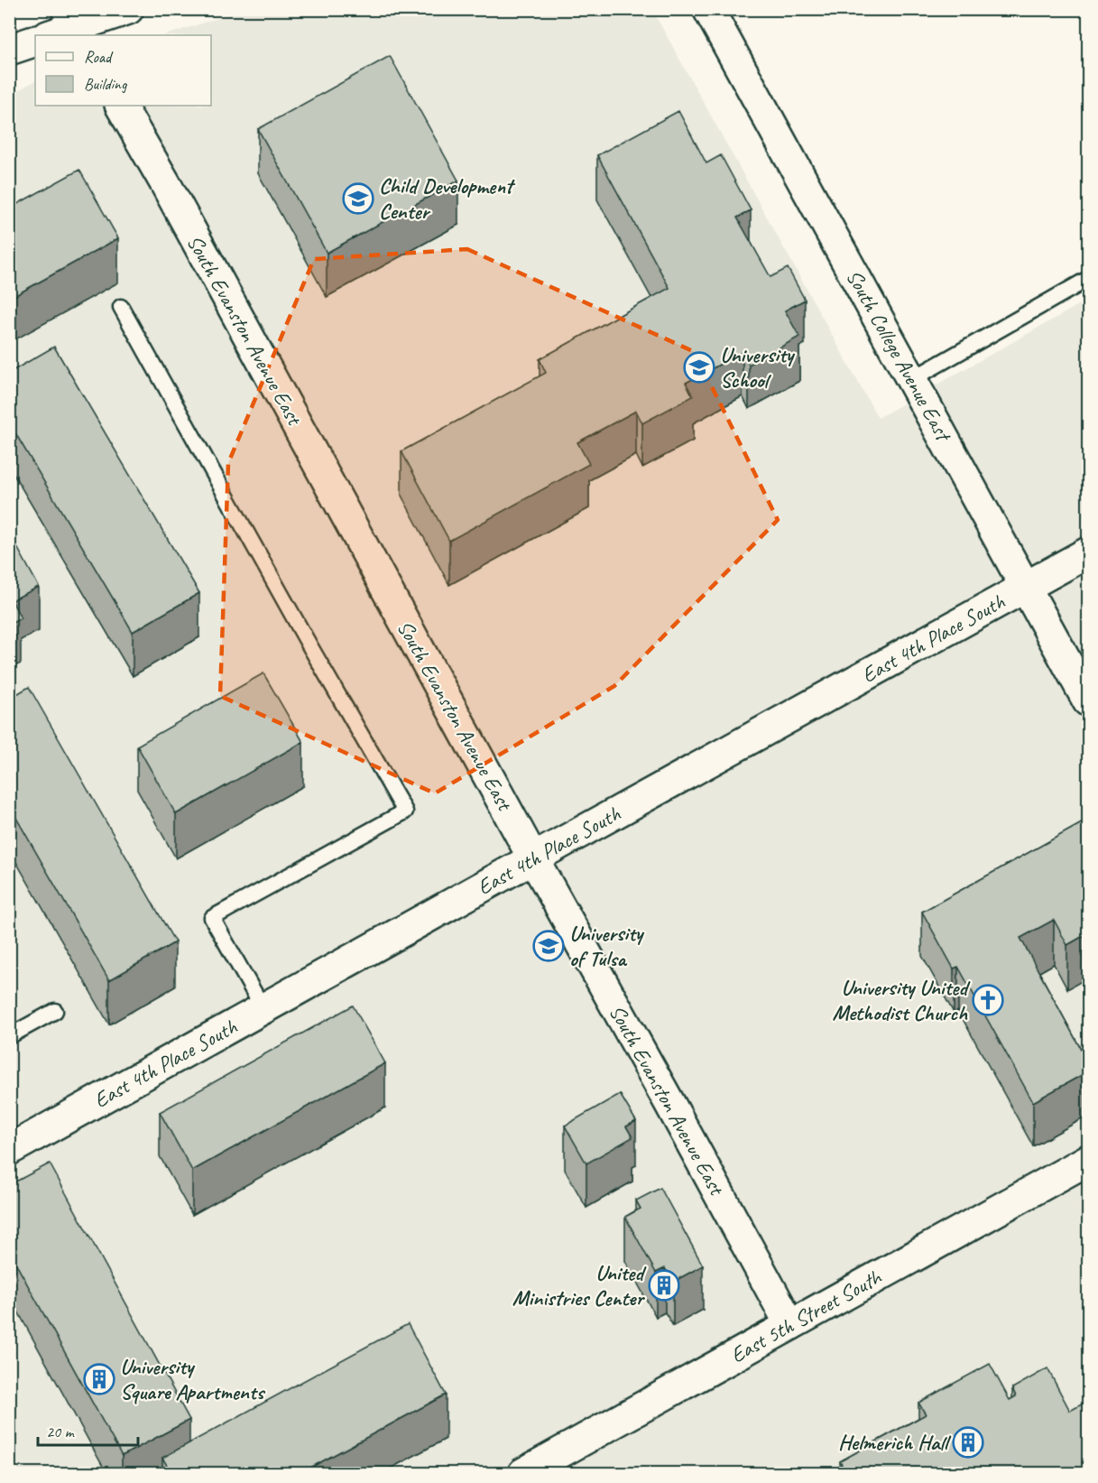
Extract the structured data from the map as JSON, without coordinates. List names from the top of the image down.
{
  "streets": {
    "street": [
      "South Evanston Avenue East",
      "South College Avenue East",
      "East 4th Place South",
      "East 5th Street South"
    ]
  },
  "crossings": [
    ["South Evanston Avenue East", "East 4th Place South"],
    ["South Evanston Avenue East", "East 5th Street South"],
    ["South College Avenue East", "East 4th Place South"]
  ],
  "places": {
    "school or university": ["Child Development Center", "University School", "University of Tulsa"],
    "church": ["University United Methodist Church"],
    "building": ["United Ministries Center", "University Square Apartments", "Helmerich Hall"]
  },
  "legend": ["Road", "Building"],
  "scale_bar": "20 m"
}
